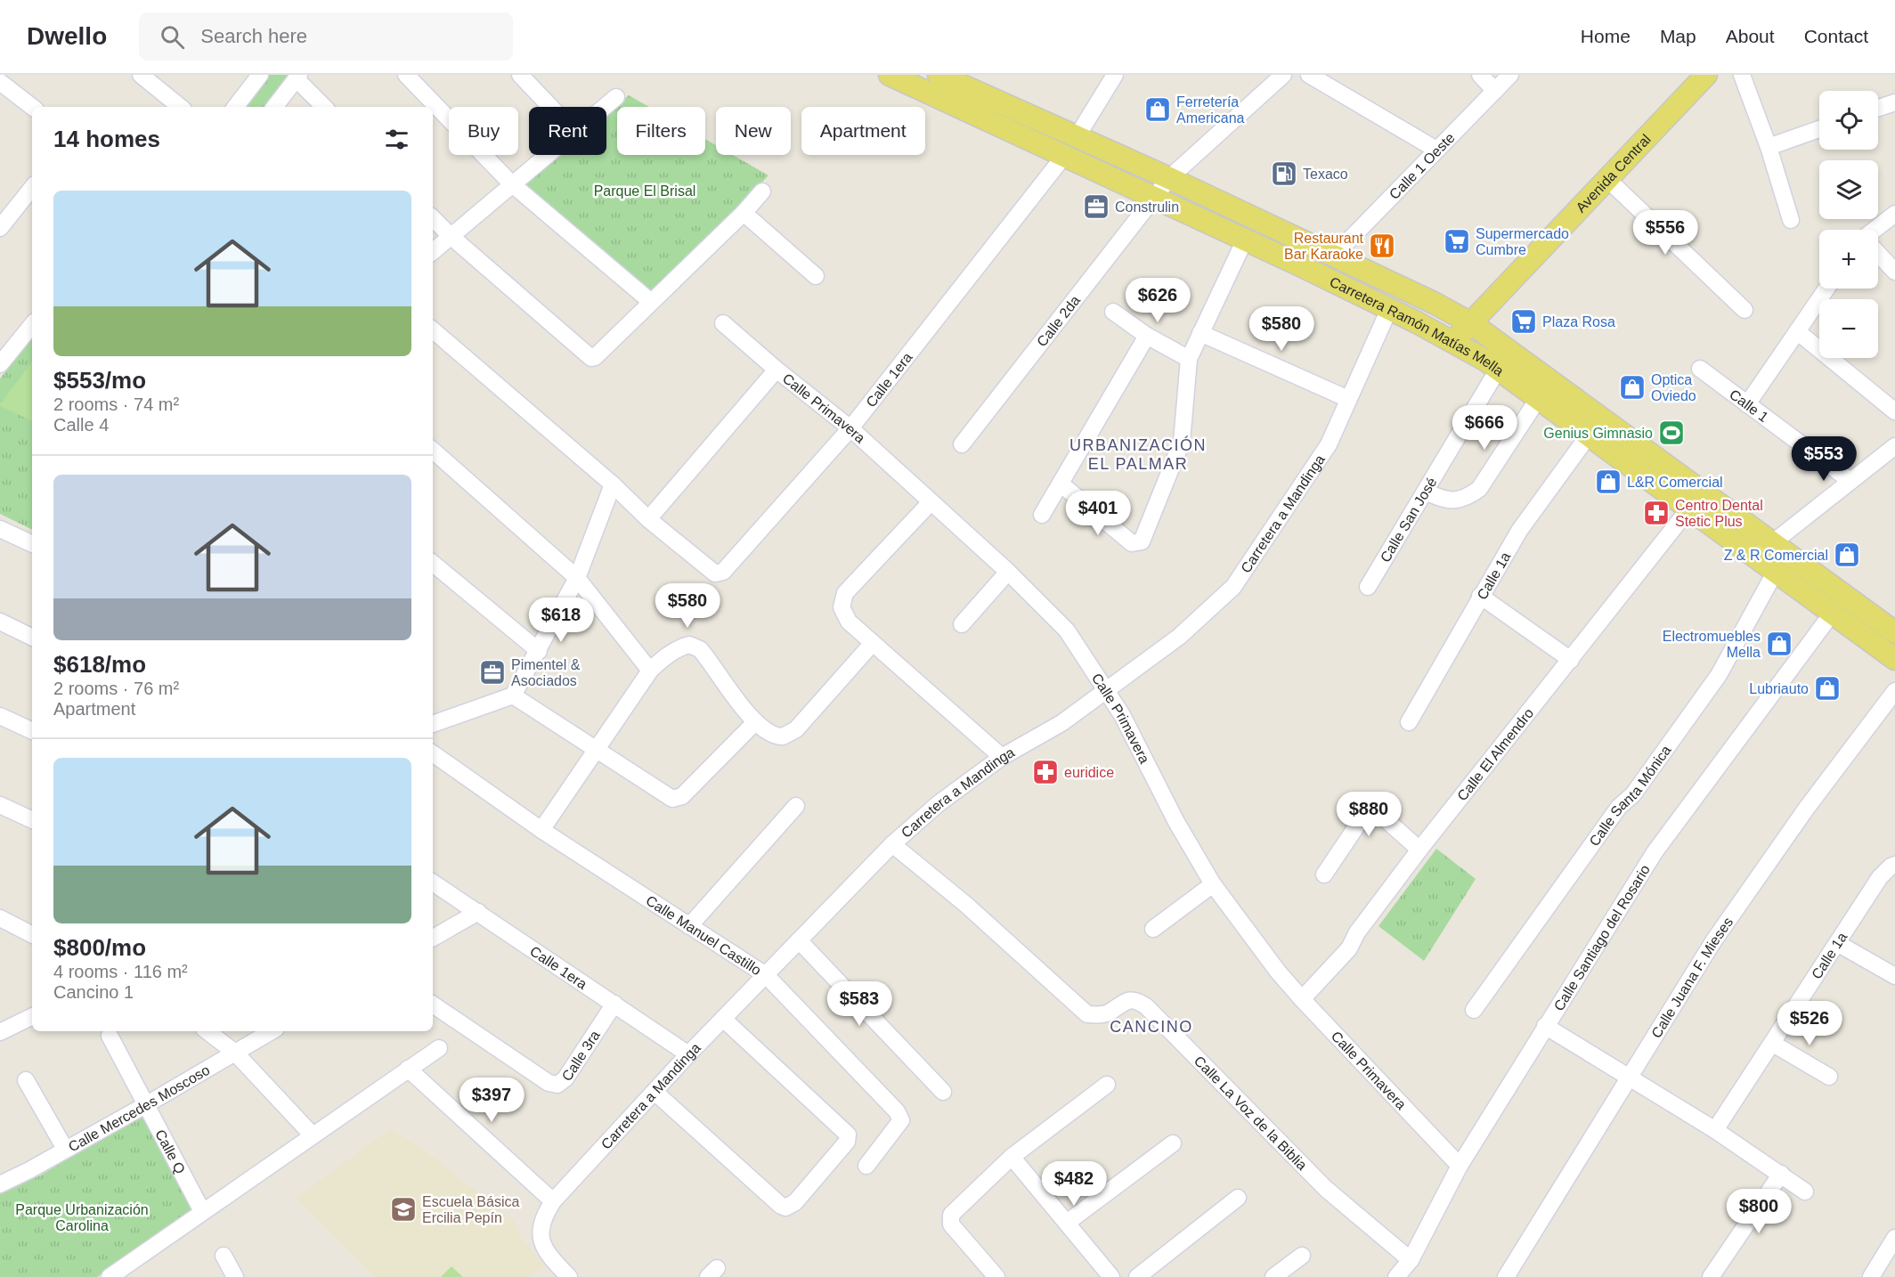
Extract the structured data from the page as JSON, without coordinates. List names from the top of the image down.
{
  "streets": {
    "main road": ["Avenida Central", "Carretera Ramón Matías Mella"],
    "street": [
      "Calle 1 Oeste",
      "Calle 2da",
      "Calle 1era",
      "Calle 1",
      "Calle Primavera",
      "Carretera a Mandinga",
      "Calle San José",
      "Calle 1a",
      "Calle El Almendro",
      "Calle Santa Mónica",
      "Calle Manuel Castillo",
      "Calle Santiago del Rosario",
      "Calle Juana F. Mieses",
      "Calle 3ra",
      "Calle Mercedes Moscoso",
      "Calle La Voz de la Biblia",
      "Calle Q"
    ]
  },
  "crossings": [
    ["Calle 1 Oeste", "Carretera Ramón Matías Mella"],
    ["Avenida Central", "Carretera Ramón Matías Mella"],
    ["Calle 2da", "Carretera Ramón Matías Mella"],
    ["Carretera Ramón Matías Mella", "Calle 1era"],
    ["Carretera Ramón Matías Mella", "Carretera a Mandinga"],
    ["Carretera Ramón Matías Mella", "Calle San José"],
    ["Carretera Ramón Matías Mella", "Calle 1a"],
    ["Carretera Ramón Matías Mella", "Calle El Almendro"],
    ["Carretera Ramón Matías Mella", "Calle Santa Mónica"],
    ["Carretera Ramón Matías Mella", "Calle Santiago del Rosario"],
    ["Calle 1era", "Calle Primavera"],
    ["Calle 1era", "Carretera a Mandinga"],
    ["Calle 1era", "Calle 3ra"],
    ["Calle Primavera", "Carretera a Mandinga"],
    ["Calle Primavera", "Calle El Almendro"],
    ["Calle Primavera", "Calle Santiago del Rosario"],
    ["Carretera a Mandinga", "Calle Manuel Castillo"],
    ["Carretera a Mandinga", "Calle La Voz de la Biblia"],
    ["Calle Santiago del Rosario", "Calle La Voz de la Biblia"],
    ["Calle Mercedes Moscoso", "Calle Q"]
  ],
  "districts": ["URBANIZACIÓN EL PALMAR", "CANCINO"],
  "parks": ["Parque El Brisal", "Parque Urbanización Carolina"],
  "places": {
    "shop": [
      "Ferretería Americana",
      "Optica Oviedo",
      "L&R Comercial",
      "Z & R Comercial",
      "Electromuebles Mella",
      "Lubriauto"
    ],
    "fuel station": ["Texaco"],
    "office": ["Construlin", "Pimentel & Asociados"],
    "supermarket": ["Supermercado Cumbre", "Plaza Rosa"],
    "restaurant": ["Restaurant Bar Karaoke"],
    "sports": ["Genius Gimnasio"],
    "pharmacy": ["Centro Dental Stetic Plus", "euridice"],
    "school or university": ["Escuela Básica Ercilia Pepín"]
  },
  "page": {
    "header": "Dwello",
    "search": "Search here",
    "nav": [
      "Home",
      "Map",
      "About",
      "Contact"
    ],
    "map_buttons": ["+", "−"],
    "chip": [
      "Buy",
      "Rent",
      "Filters",
      "New",
      "Apartment"
    ],
    "heading": "14 homes",
    "list": [
      {
        "name": "$553/mo",
        "note": "2 rooms · 74 m² · Calle 4"
      },
      {
        "name": "$618/mo",
        "note": "2 rooms · 76 m² · Apartment"
      },
      {
        "name": "$800/mo",
        "note": "4 rooms · 116 m² · Cancino 1"
      }
    ],
    "price": [
      "$556",
      "$626",
      "$580",
      "$666",
      "$553",
      "$401",
      "$580",
      "$618",
      "$880",
      "$583",
      "$526",
      "$397",
      "$482",
      "$800"
    ]
  }
}
